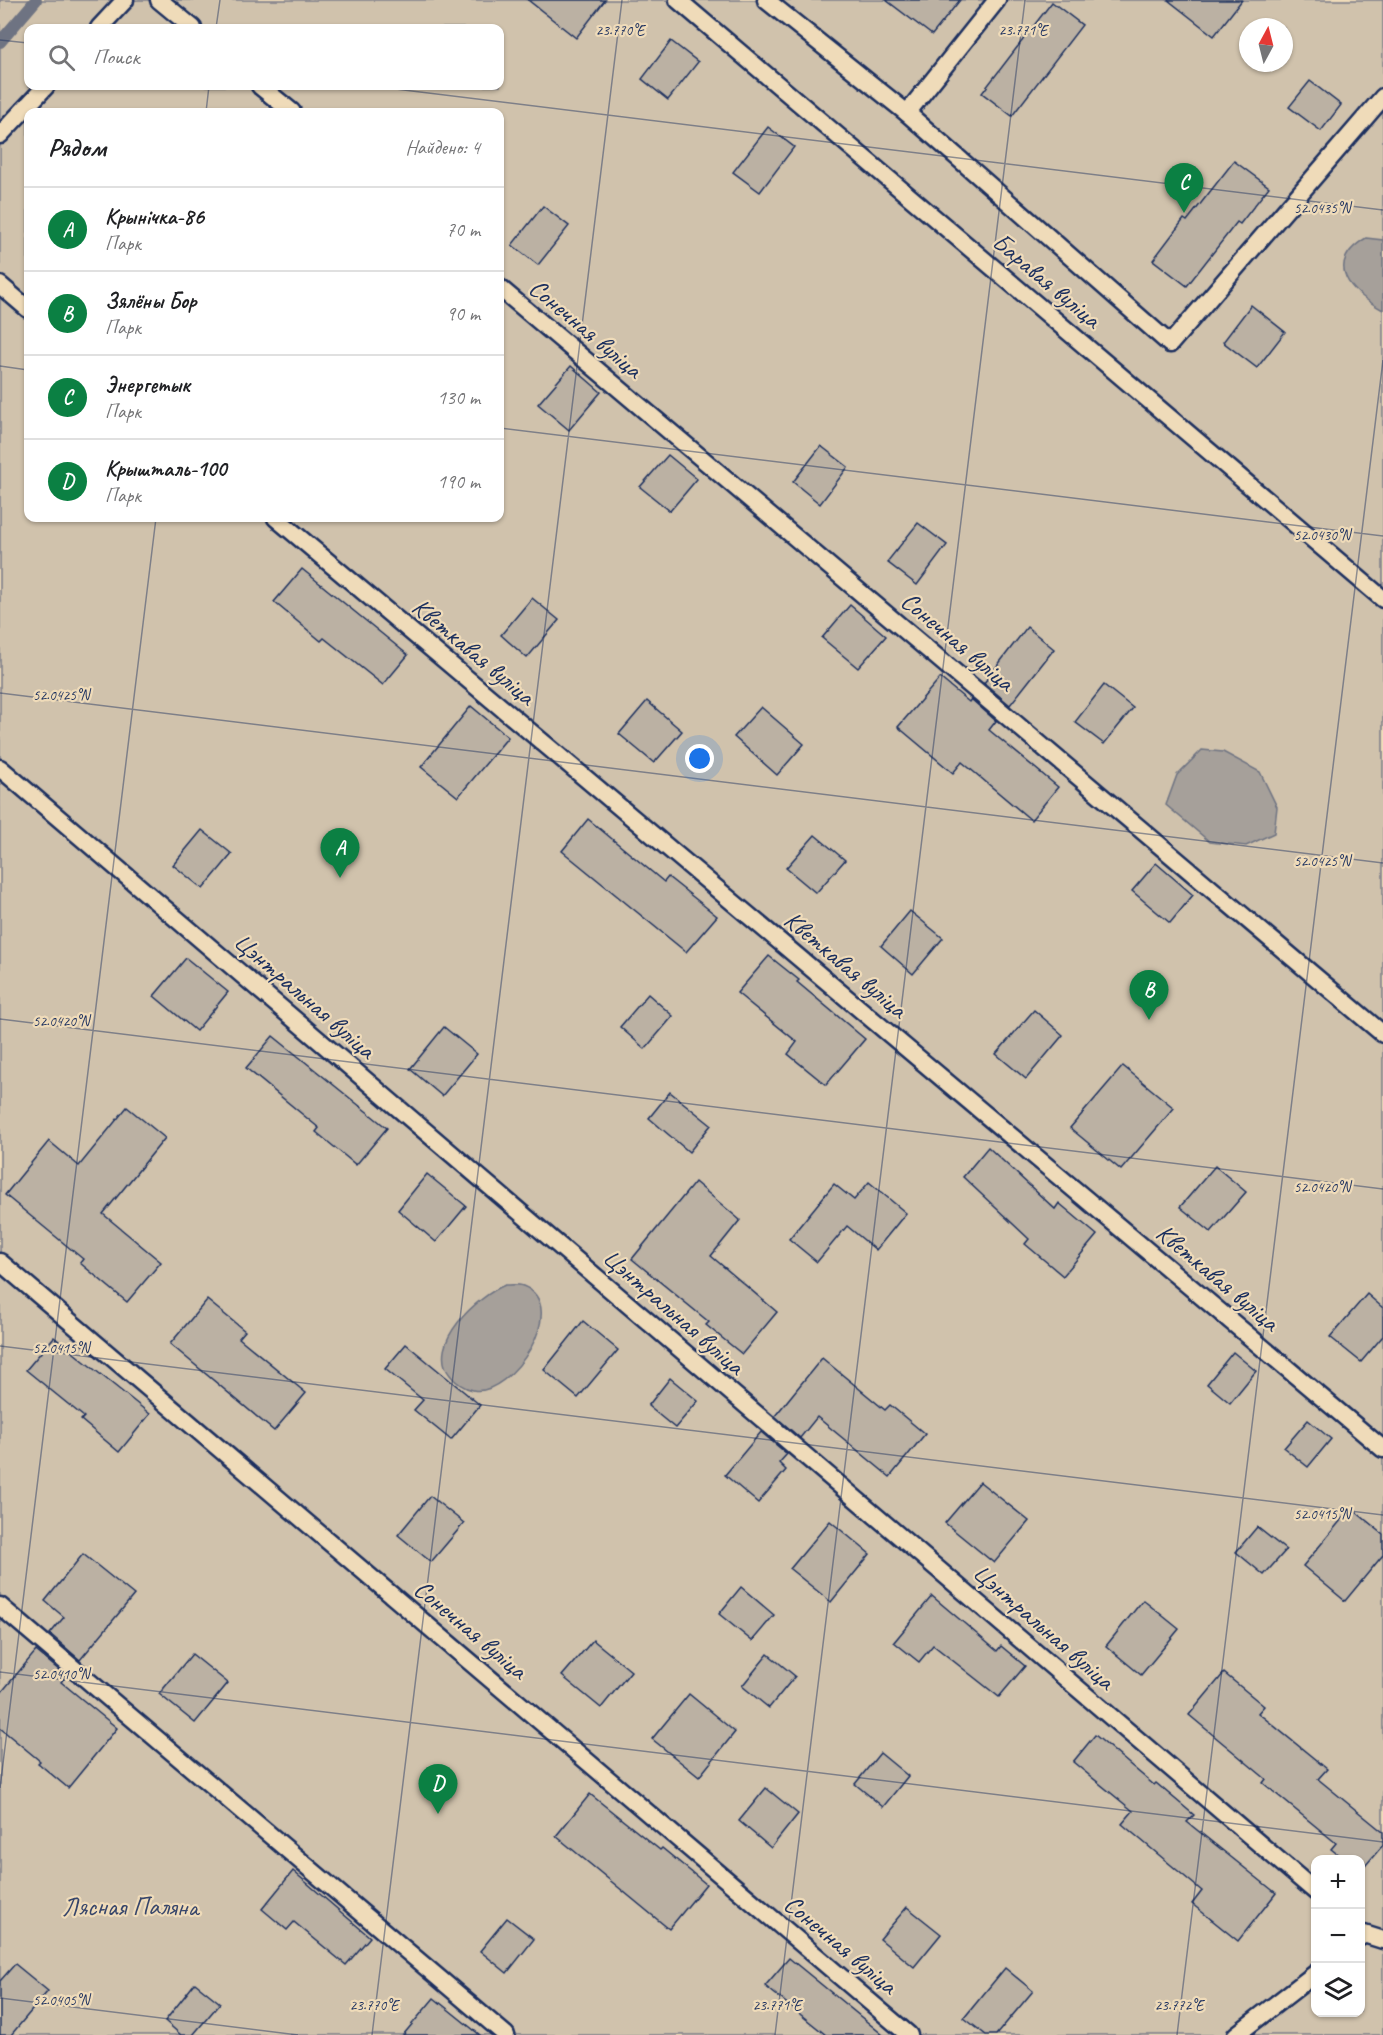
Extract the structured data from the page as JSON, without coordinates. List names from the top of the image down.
{
  "streets": {
    "lane": [
      "Баравая вуліца",
      "Сонечная вуліца",
      "Кветкавая вуліца",
      "Цэнтральная вуліца"
    ]
  },
  "parks": ["Лясная Паляна"],
  "north": "top",
  "page": {
    "search": "Поиск",
    "heading": ["Рядом", "Найдено: 4"],
    "pins": [
      "C",
      "A",
      "B",
      "D"
    ],
    "list": [
      {
        "mark": "A",
        "name": "Крынічка-86",
        "note": "Парк",
        "value": "70 m"
      },
      {
        "mark": "B",
        "name": "Зялёны Бор",
        "note": "Парк",
        "value": "90 m"
      },
      {
        "mark": "C",
        "name": "Энергетык",
        "note": "Парк",
        "value": "130 m"
      },
      {
        "mark": "D",
        "name": "Крышталь-100",
        "note": "Парк",
        "value": "190 m"
      }
    ],
    "map_buttons": ["+", "−"]
  },
  "coordinates": [
    "23.770°E",
    "23.771°E",
    "52.0435°N",
    "52.0430°N",
    "52.0425°N",
    "52.0420°N",
    "52.0415°N",
    "52.0410°N",
    "52.0405°N",
    "23.772°E"
  ]
}
